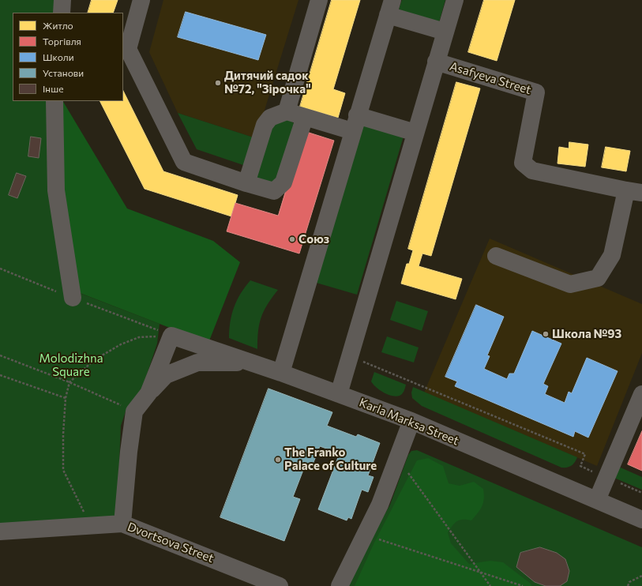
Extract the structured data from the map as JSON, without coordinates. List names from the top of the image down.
{
  "streets": {
    "street": ["Asafyeva Street", "Karla Marksa Street", "Dvortsova Street"]
  },
  "parks": ["Molodizhna Square"],
  "places": [
    "Дитячий садок №72, \"Зірочка\"",
    "Союз",
    "Школа №93",
    "The Franko Palace of Culture"
  ],
  "legend": [
    "Житло",
    "Торгівля",
    "Школи",
    "Установи",
    "Інше"
  ]
}
